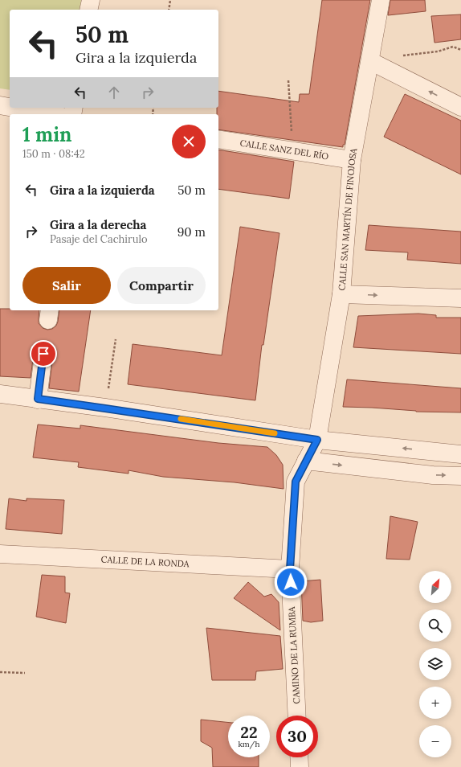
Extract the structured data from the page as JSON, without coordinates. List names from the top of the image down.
{
  "streets": {
    "street": [
      "CALLE SANZ DEL RÍO",
      "CALLE SAN MARTÍN DE FINOJOSA",
      "CALLE DE LA RONDA",
      "CAMINO DE LA RUMBA"
    ]
  },
  "crossings": [
    ["CALLE SANZ DEL RÍO", "CALLE SAN MARTÍN DE FINOJOSA"],
    ["CALLE SAN MARTÍN DE FINOJOSA", "CAMINO DE LA RUMBA"],
    ["CALLE DE LA RONDA", "CAMINO DE LA RUMBA"]
  ],
  "north": "top right",
  "page": {
    "turn": ["50 m", "Gira a la izquierda"],
    "heading": ["1 min", "150 m · 08:42"],
    "list": [
      {
        "name": "Gira a la izquierda",
        "value": "50 m"
      },
      {
        "name": "Gira a la derecha",
        "note": "Pasaje del Cachirulo",
        "value": "90 m"
      }
    ],
    "buttons": ["Salir", "Compartir"],
    "map_buttons": ["+", "−"],
    "speed": "22 km/h",
    "limit": "30"
  }
}
